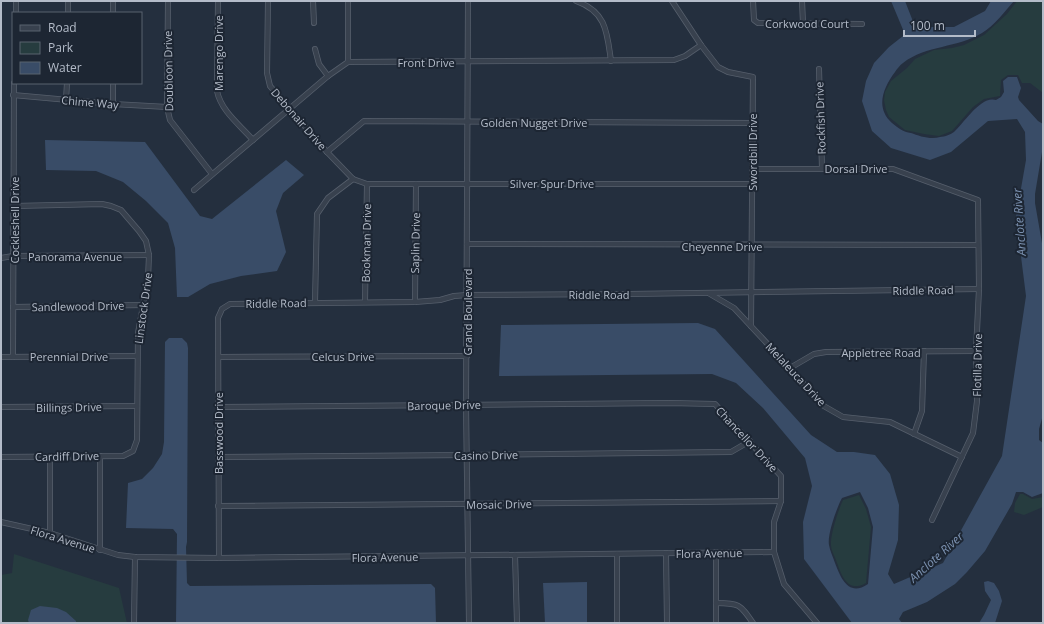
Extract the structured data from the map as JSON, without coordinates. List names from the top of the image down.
{
  "streets": {
    "street": [
      "Corkwood Court",
      "Marengo Drive",
      "Front Drive",
      "Doubloon Drive",
      "Chime Way",
      "Rockfish Drive",
      "Debonair Drive",
      "Golden Nugget Drive",
      "Swordbill Drive",
      "Dorsal Drive",
      "Silver Spur Drive",
      "Cockleshell Drive",
      "Bookman Drive",
      "Saplin Drive",
      "Cheyenne Drive",
      "Panorama Avenue",
      "Riddle Road",
      "Sandlewood Drive",
      "Linstock Drive",
      "Grand Boulevard",
      "Appletree Road",
      "Perennial Drive",
      "Celcus Drive",
      "Flotilla Drive",
      "Melaleuca Drive",
      "Baroque Drive",
      "Billings Drive",
      "Basswood Drive",
      "Chancellor Drive",
      "Casino Drive",
      "Cardiff Drive",
      "Mosaic Drive",
      "Flora Avenue"
    ]
  },
  "crossings": [
    ["Front Drive", "Swordbill Drive"],
    ["Front Drive", "Grand Boulevard"],
    ["Doubloon Drive", "Chime Way"],
    ["Chime Way", "Cockleshell Drive"],
    ["Rockfish Drive", "Dorsal Drive"],
    ["Debonair Drive", "Golden Nugget Drive"],
    ["Debonair Drive", "Silver Spur Drive"],
    ["Golden Nugget Drive", "Swordbill Drive"],
    ["Golden Nugget Drive", "Grand Boulevard"],
    ["Swordbill Drive", "Dorsal Drive"],
    ["Swordbill Drive", "Silver Spur Drive"],
    ["Swordbill Drive", "Cheyenne Drive"],
    ["Swordbill Drive", "Riddle Road"],
    ["Swordbill Drive", "Melaleuca Drive"],
    ["Dorsal Drive", "Flotilla Drive"],
    ["Silver Spur Drive", "Bookman Drive"],
    ["Silver Spur Drive", "Saplin Drive"],
    ["Silver Spur Drive", "Grand Boulevard"],
    ["Cockleshell Drive", "Panorama Avenue"],
    ["Cockleshell Drive", "Sandlewood Drive"],
    ["Cockleshell Drive", "Linstock Drive"],
    ["Cockleshell Drive", "Perennial Drive"],
    ["Bookman Drive", "Riddle Road"],
    ["Saplin Drive", "Riddle Road"],
    ["Cheyenne Drive", "Grand Boulevard"],
    ["Cheyenne Drive", "Flotilla Drive"],
    ["Panorama Avenue", "Linstock Drive"],
    ["Riddle Road", "Grand Boulevard"],
    ["Riddle Road", "Flotilla Drive"],
    ["Riddle Road", "Melaleuca Drive"],
    ["Riddle Road", "Basswood Drive"],
    ["Sandlewood Drive", "Linstock Drive"],
    ["Linstock Drive", "Perennial Drive"],
    ["Linstock Drive", "Billings Drive"],
    ["Linstock Drive", "Cardiff Drive"],
    ["Grand Boulevard", "Celcus Drive"],
    ["Grand Boulevard", "Baroque Drive"],
    ["Grand Boulevard", "Casino Drive"],
    ["Grand Boulevard", "Mosaic Drive"],
    ["Grand Boulevard", "Flora Avenue"],
    ["Appletree Road", "Flotilla Drive"],
    ["Appletree Road", "Melaleuca Drive"],
    ["Celcus Drive", "Basswood Drive"],
    ["Flotilla Drive", "Melaleuca Drive"],
    ["Baroque Drive", "Basswood Drive"],
    ["Baroque Drive", "Chancellor Drive"],
    ["Basswood Drive", "Casino Drive"],
    ["Basswood Drive", "Mosaic Drive"],
    ["Basswood Drive", "Flora Avenue"],
    ["Chancellor Drive", "Casino Drive"],
    ["Chancellor Drive", "Mosaic Drive"],
    ["Chancellor Drive", "Flora Avenue"]
  ],
  "water": ["Anclote River"],
  "legend": ["Road", "Park", "Water"],
  "scale_bar": "100 m"
}
